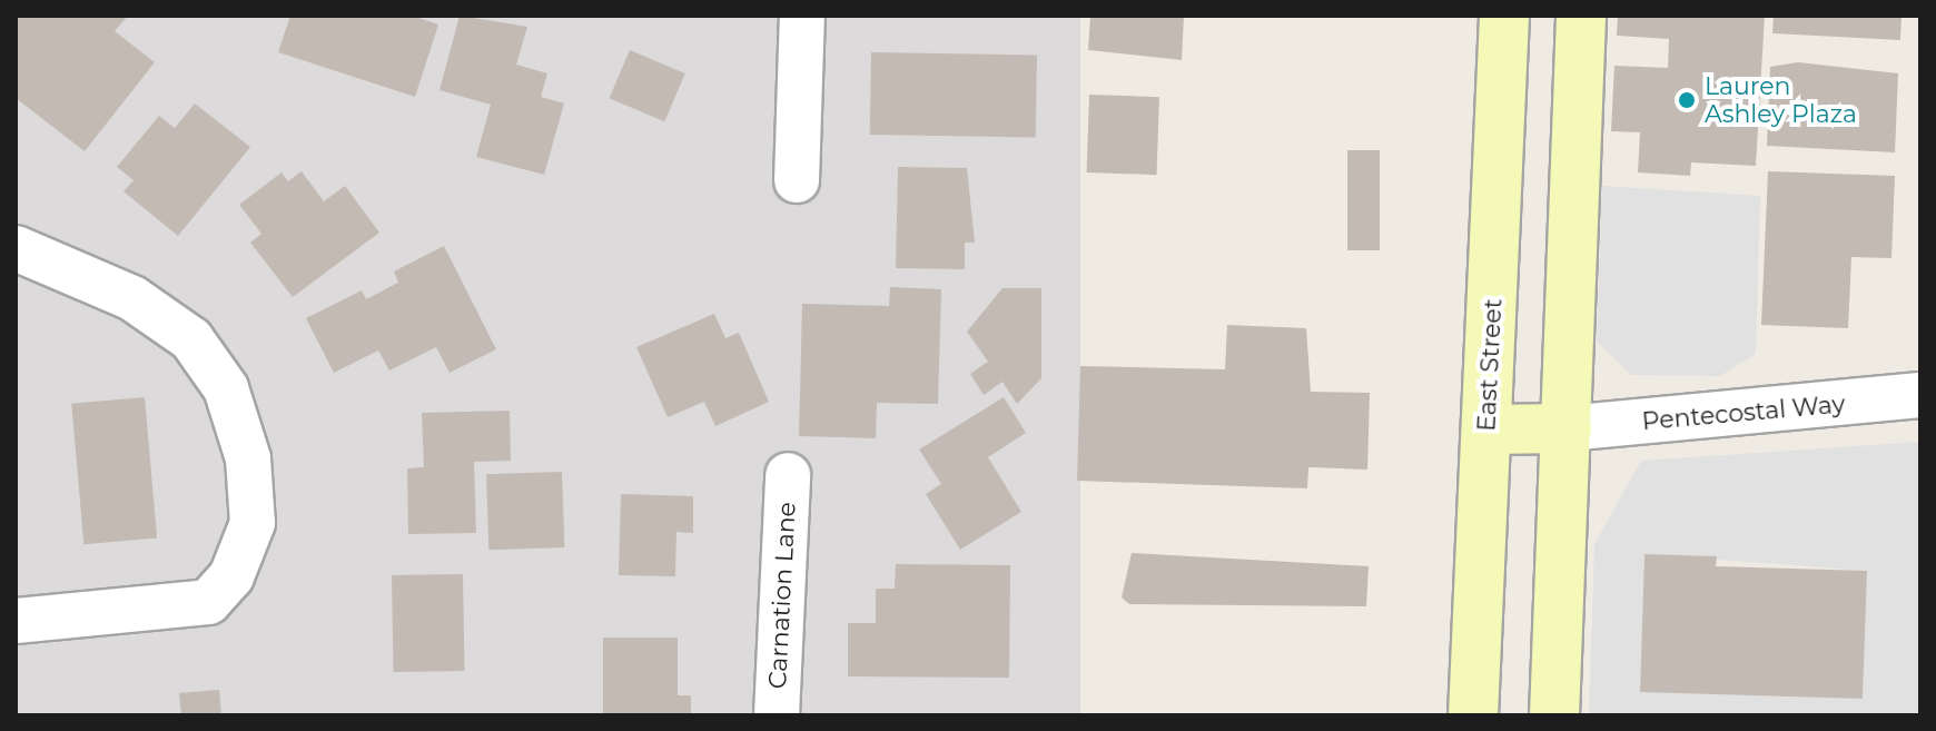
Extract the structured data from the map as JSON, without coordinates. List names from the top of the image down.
{
  "streets": {
    "main road": ["East Street"],
    "street": ["Pentecostal Way", "Carnation Lane"]
  },
  "places": ["Lauren Ashley Plaza"]
}
